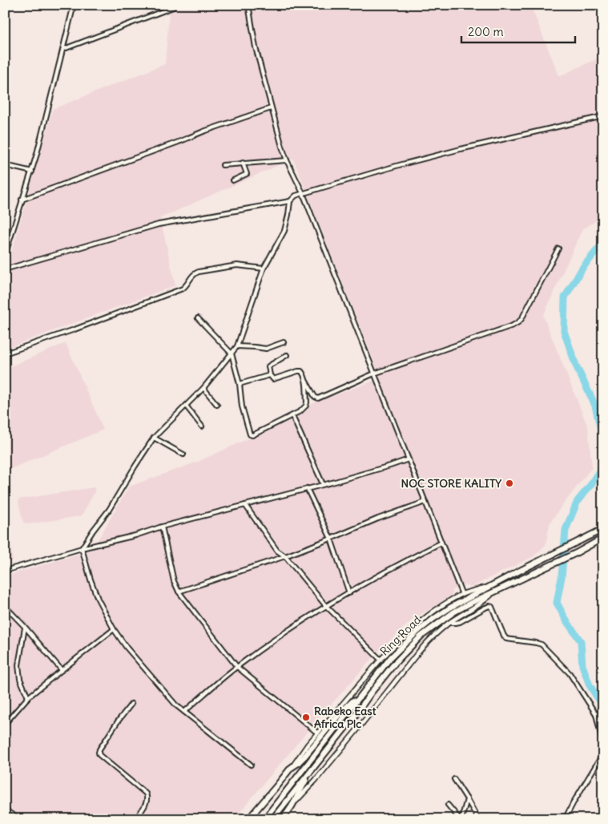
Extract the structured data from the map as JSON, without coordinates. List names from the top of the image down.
{
  "streets": {
    "highway": ["Ring Road"]
  },
  "places": ["NOC STORE KALITY", "Rabeko East Africa Plc"],
  "scale_bar": "200 m"
}
